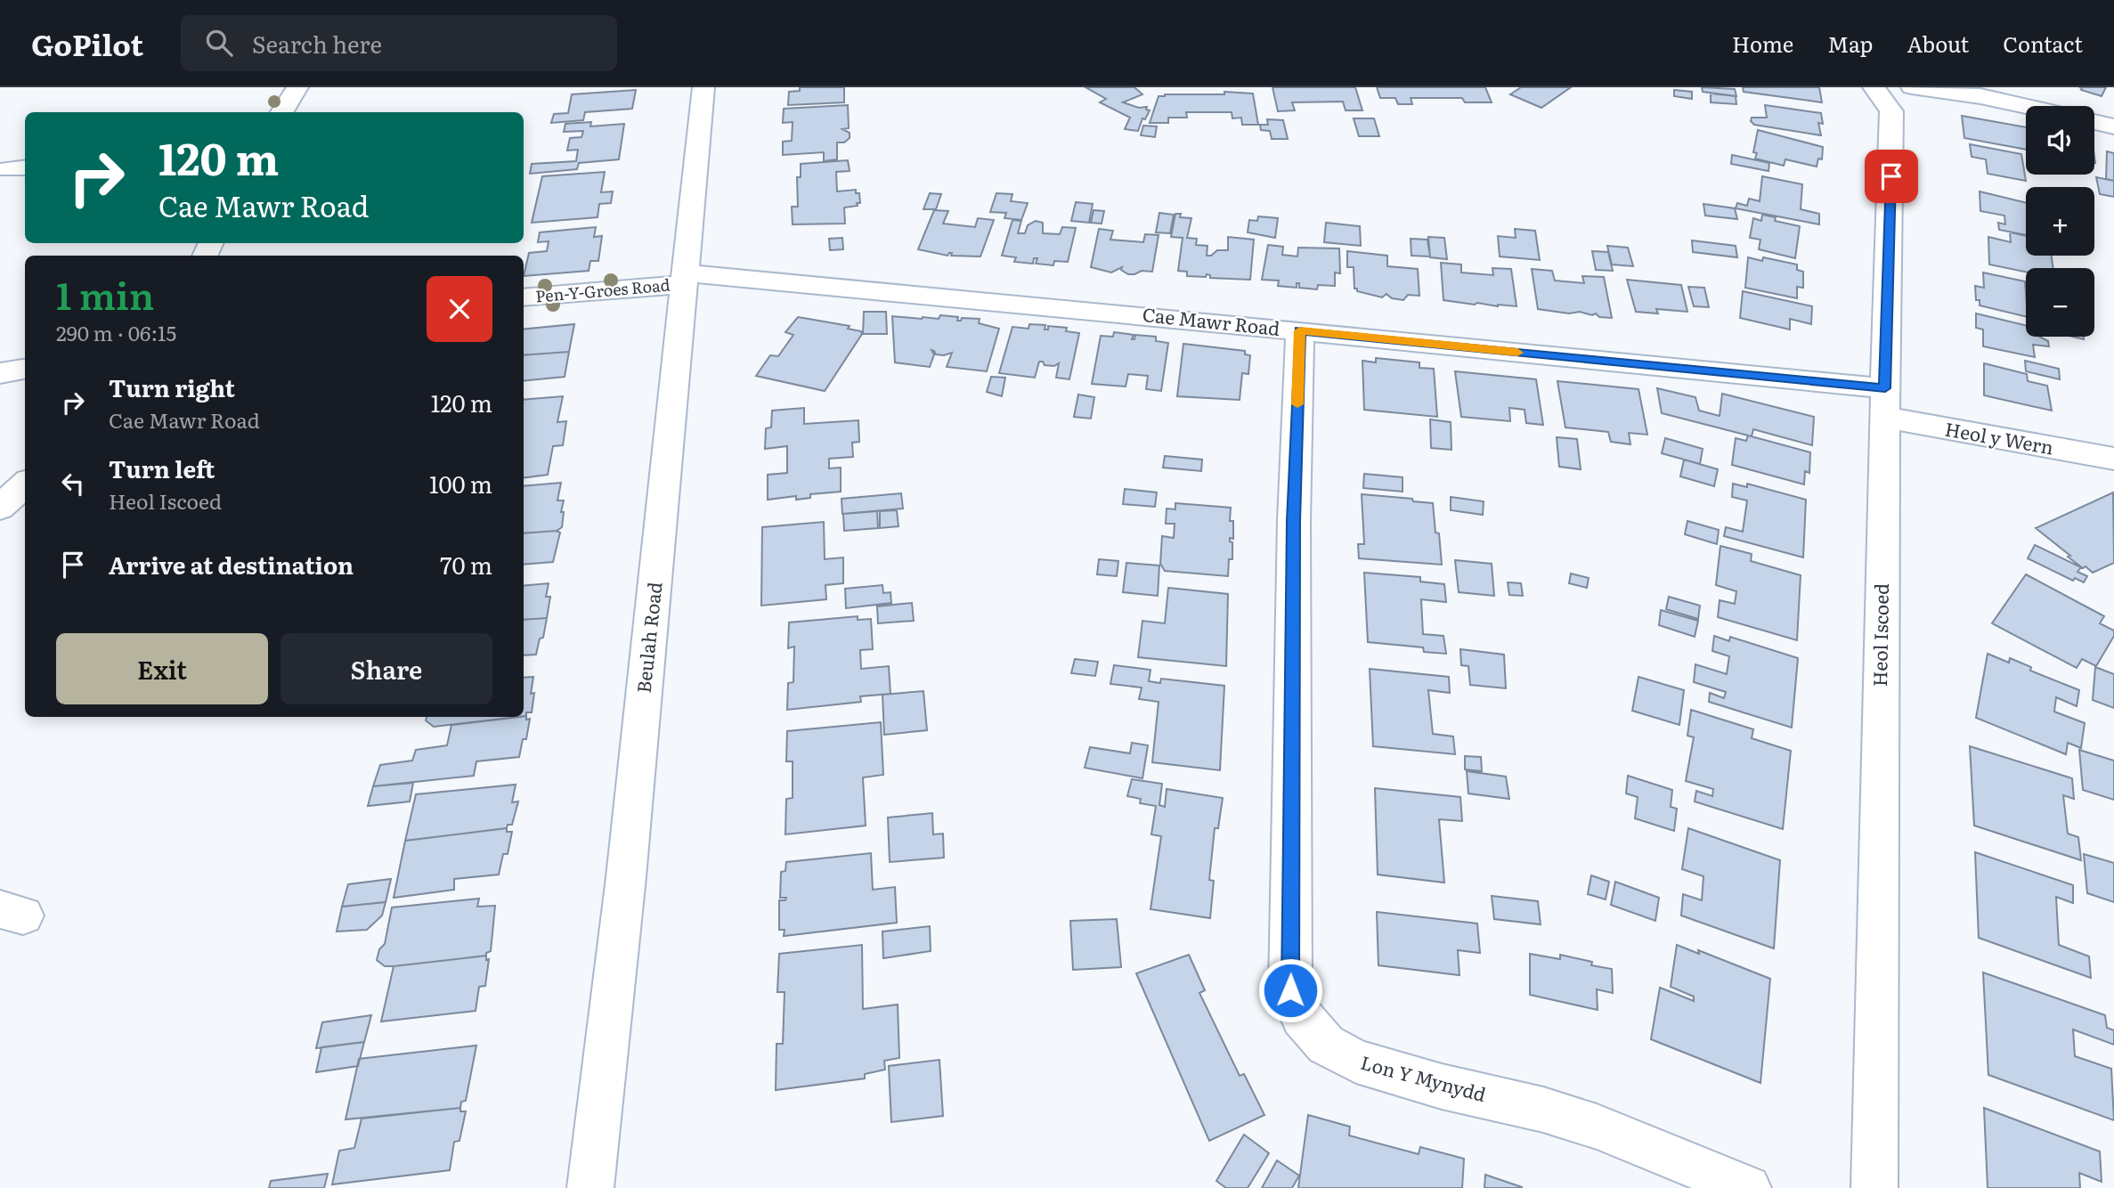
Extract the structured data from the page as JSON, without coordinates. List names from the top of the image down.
{
  "streets": {
    "street": [
      "Pen-Y-Groes Road",
      "Cae Mawr Road",
      "Heol y Wern",
      "Heol Iscoed",
      "Beulah Road",
      "Lon Y Mynydd"
    ]
  },
  "crossings": [
    ["Pen-Y-Groes Road", "Cae Mawr Road"],
    ["Pen-Y-Groes Road", "Beulah Road"],
    ["Cae Mawr Road", "Heol y Wern"],
    ["Cae Mawr Road", "Heol Iscoed"],
    ["Cae Mawr Road", "Beulah Road"],
    ["Cae Mawr Road", "Lon Y Mynydd"],
    ["Heol y Wern", "Heol Iscoed"]
  ],
  "page": {
    "header": "GoPilot",
    "search": "Search here",
    "nav": [
      "Home",
      "Map",
      "About",
      "Contact"
    ],
    "map_buttons": ["+", "−"],
    "turn": ["120 m", "Cae Mawr Road"],
    "heading": ["1 min", "290 m · 06:15"],
    "list": [
      {
        "name": "Turn right",
        "note": "Cae Mawr Road",
        "value": "120 m"
      },
      {
        "name": "Turn left",
        "note": "Heol Iscoed",
        "value": "100 m"
      },
      {
        "name": "Arrive at destination",
        "value": "70 m"
      }
    ],
    "buttons": ["Exit", "Share"]
  }
}
